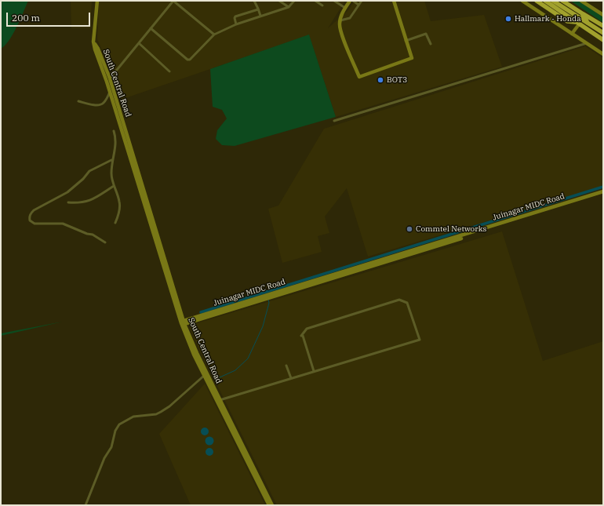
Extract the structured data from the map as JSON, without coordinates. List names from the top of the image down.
{
  "streets": {
    "street": ["South Central Road", "Juinagar MIDC Road"]
  },
  "crossings": [
    ["South Central Road", "Juinagar MIDC Road"]
  ],
  "places": ["Hallmark - Honda", "BOT3", "Commtel Networks"],
  "scale_bar": "200 m"
}
